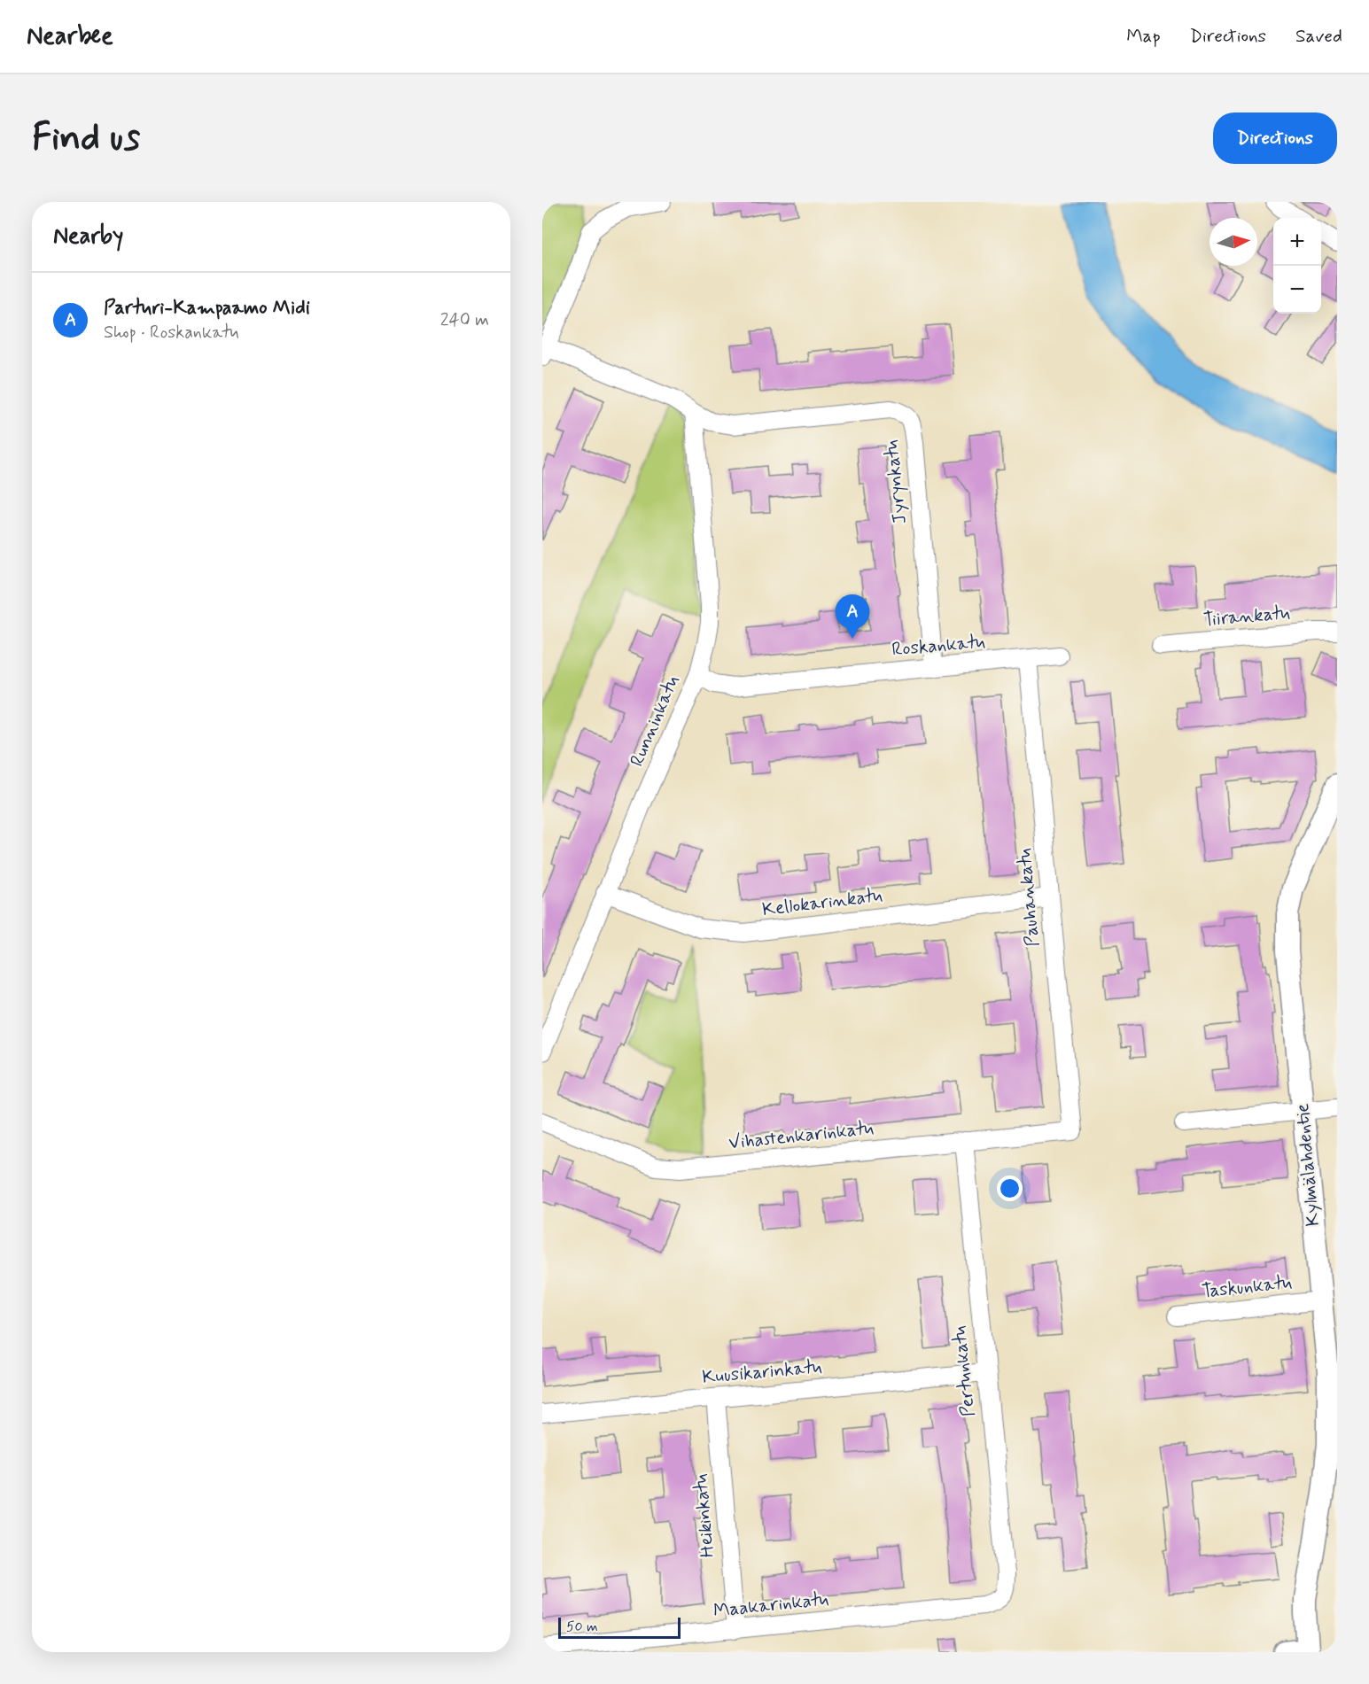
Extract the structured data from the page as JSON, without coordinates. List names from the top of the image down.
{
  "streets": {
    "street": [
      "Jyrynkatu",
      "Tiirankatu",
      "Roskankatu",
      "Runninkatu",
      "Pauhankatu",
      "Kellokarinkatu",
      "Vihastenkarinkatu",
      "Kylmälahdentie",
      "Taskunkatu",
      "Pertunkatu",
      "Kuusikarinkatu",
      "Heikinkatu",
      "Maakarinkatu"
    ]
  },
  "crossings": [
    ["Jyrynkatu", "Roskankatu"],
    ["Jyrynkatu", "Runninkatu"],
    ["Roskankatu", "Runninkatu"],
    ["Roskankatu", "Pauhankatu"],
    ["Runninkatu", "Kellokarinkatu"],
    ["Pauhankatu", "Kellokarinkatu"],
    ["Pauhankatu", "Vihastenkarinkatu"],
    ["Vihastenkarinkatu", "Pertunkatu"],
    ["Kylmälahdentie", "Taskunkatu"],
    ["Pertunkatu", "Kuusikarinkatu"],
    ["Pertunkatu", "Maakarinkatu"],
    ["Kuusikarinkatu", "Heikinkatu"],
    ["Heikinkatu", "Maakarinkatu"]
  ],
  "scale_bar": "50 m",
  "north": "right",
  "page": {
    "header": "Nearbee",
    "nav": ["Map", "Directions", "Saved"],
    "buttons": "Directions",
    "title": "Find us",
    "heading": "Nearby",
    "map_buttons": ["+", "−"],
    "list": [
      {
        "mark": "A",
        "name": "Parturi-Kampaamo Midi",
        "note": "Shop · Roskankatu",
        "value": "240 m"
      }
    ],
    "pins": "A",
    "scale": "50 m"
  }
}
